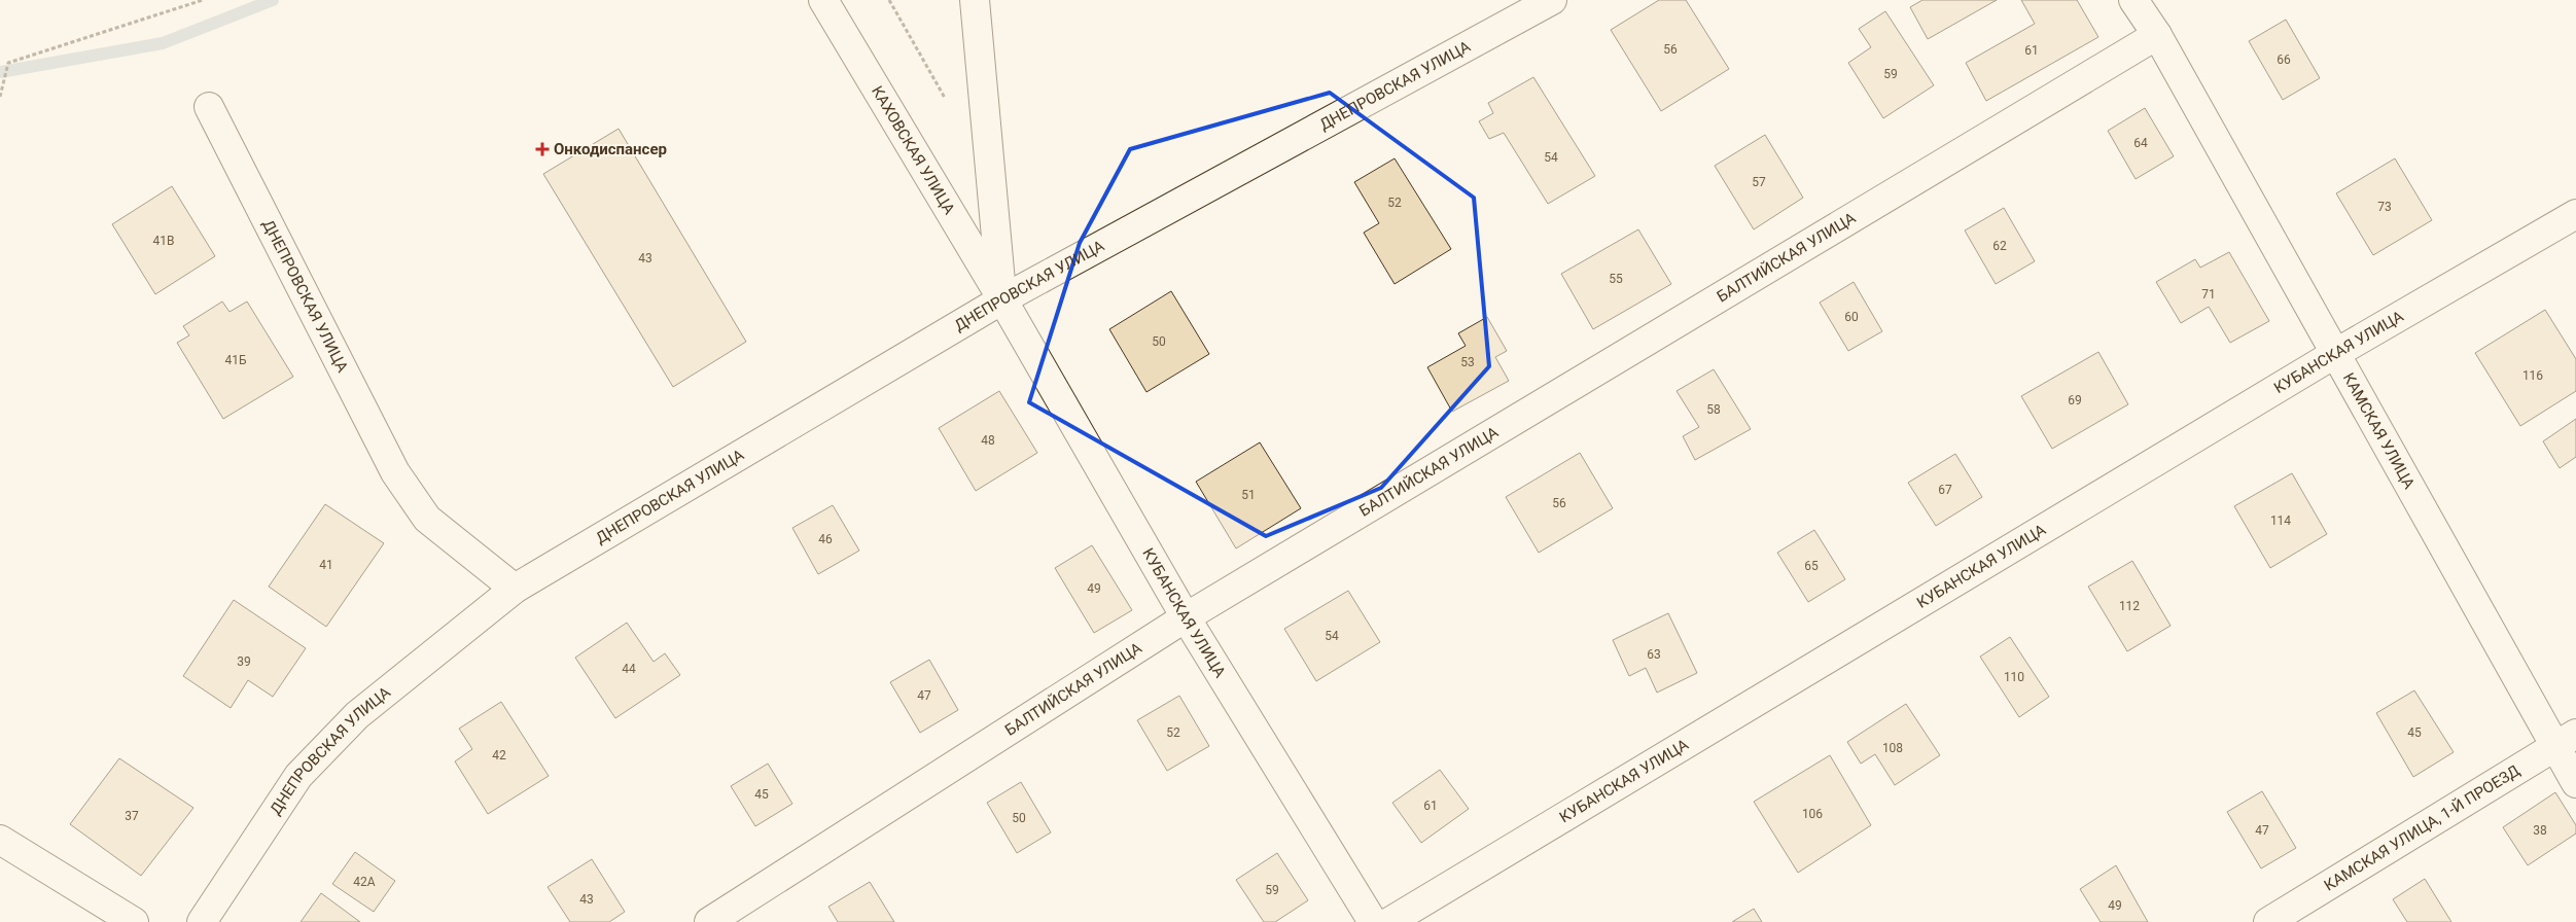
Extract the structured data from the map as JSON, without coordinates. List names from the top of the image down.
{
  "streets": {
    "street": [
      "ДНЕПРОВСКАЯ УЛИЦА",
      "КАХОВСКАЯ УЛИЦА",
      "БАЛТИЙСКАЯ УЛИЦА",
      "КУБАНСКАЯ УЛИЦА",
      "КАМСКАЯ УЛИЦА",
      "КАМСКАЯ УЛИЦА, 1-Й ПРОЕЗД"
    ]
  },
  "crossings": [
    ["ДНЕПРОВСКАЯ УЛИЦА", "КАХОВСКАЯ УЛИЦА"],
    ["ДНЕПРОВСКАЯ УЛИЦА", "КУБАНСКАЯ УЛИЦА"],
    ["КАХОВСКАЯ УЛИЦА", "КУБАНСКАЯ УЛИЦА"],
    ["БАЛТИЙСКАЯ УЛИЦА", "КУБАНСКАЯ УЛИЦА"],
    ["БАЛТИЙСКАЯ УЛИЦА", "КАМСКАЯ УЛИЦА"],
    ["КУБАНСКАЯ УЛИЦА", "КАМСКАЯ УЛИЦА"],
    ["КАМСКАЯ УЛИЦА", "КАМСКАЯ УЛИЦА, 1-Й ПРОЕЗД"]
  ],
  "places": {
    "health": ["Онкодиспансер"]
  },
  "house_numbers": [
    "56",
    "61",
    "66",
    "59",
    "64",
    "54",
    "57",
    "52",
    "73",
    "41В",
    "62",
    "43",
    "55",
    "71",
    "60",
    "50",
    "41Б",
    "53",
    "116",
    "69",
    "58",
    "48",
    "67",
    "51",
    "56",
    "114",
    "46",
    "41",
    "65",
    "49",
    "112",
    "54",
    "63",
    "39",
    "44",
    "110",
    "47",
    "52",
    "45",
    "108",
    "42",
    "45",
    "61",
    "106",
    "37",
    "50",
    "47",
    "38",
    "42А",
    "59",
    "43",
    "49"
  ]
}
